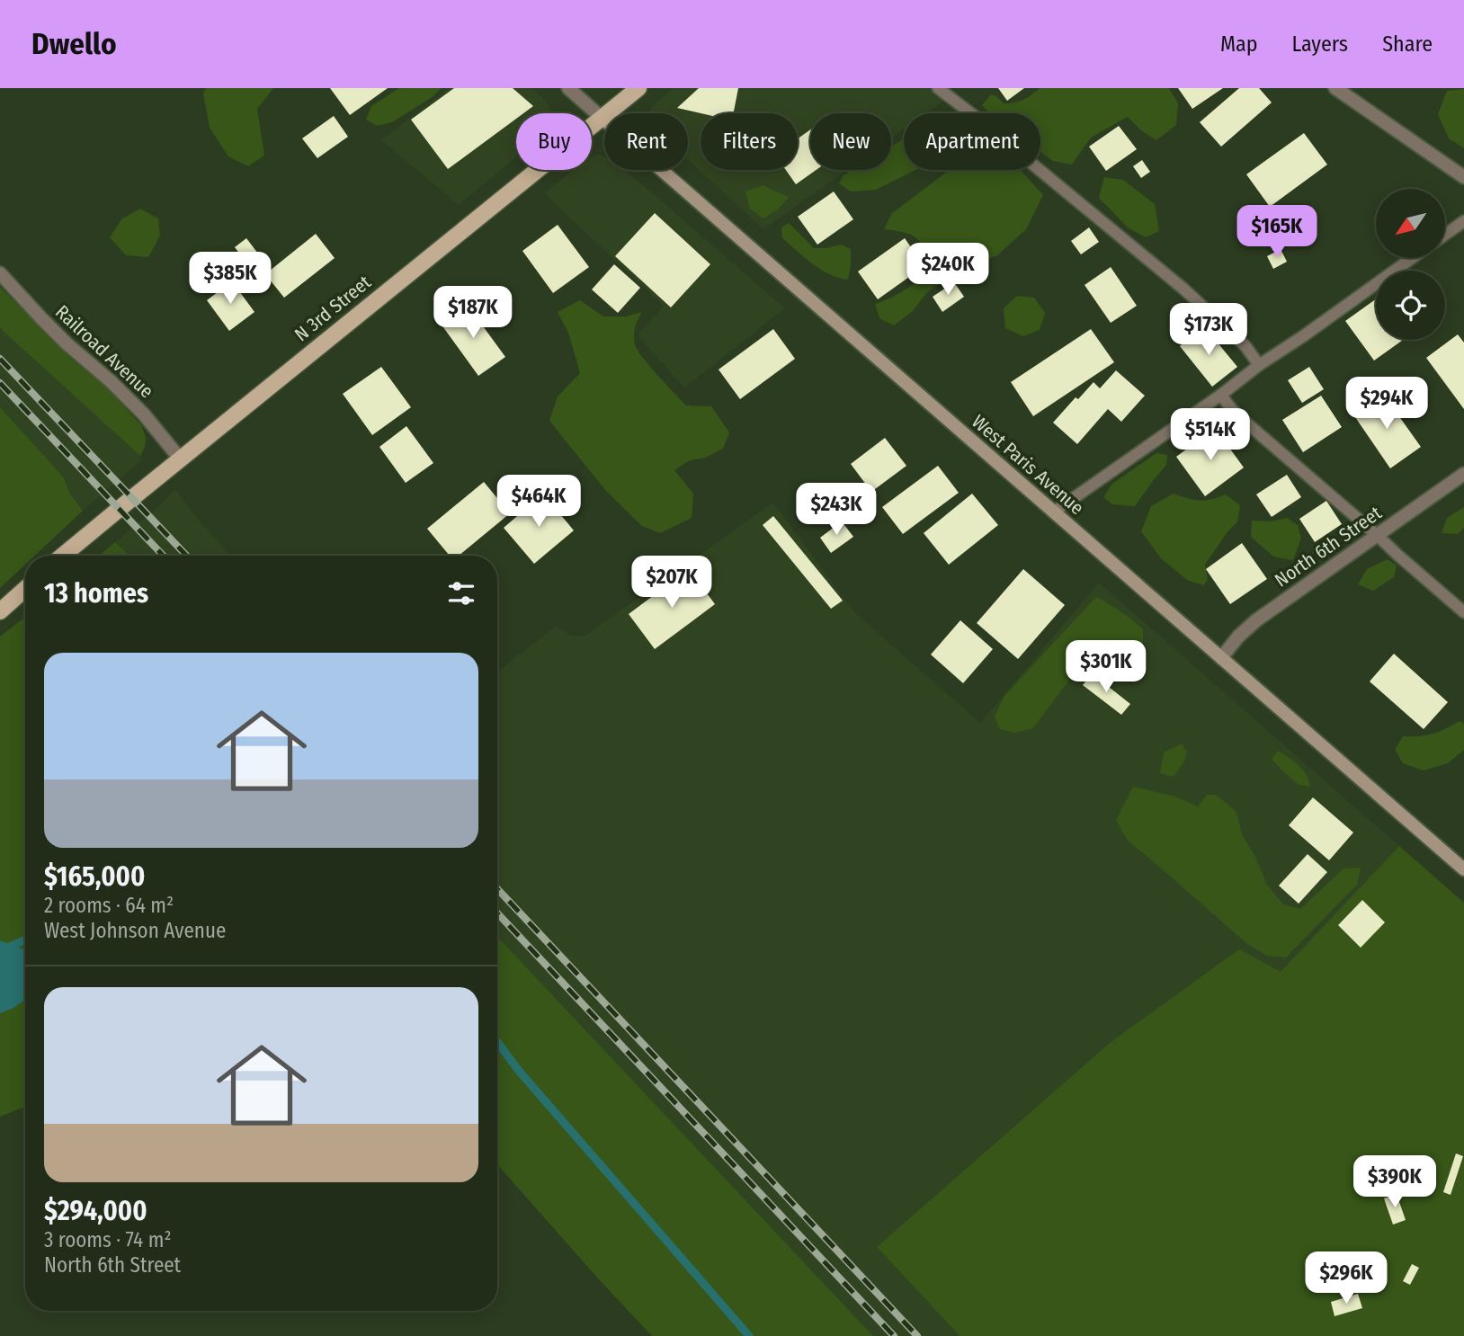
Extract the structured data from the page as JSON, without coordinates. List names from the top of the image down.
{
  "streets": {
    "main road": ["N 3rd Street", "West Paris Avenue"],
    "street": ["Railroad Avenue", "North 6th Street"]
  },
  "crossings": [
    ["N 3rd Street", "Railroad Avenue"],
    ["N 3rd Street", "West Paris Avenue"],
    ["West Paris Avenue", "North 6th Street"]
  ],
  "north": "bottom left",
  "page": {
    "header": "Dwello",
    "nav": ["Map", "Layers", "Share"],
    "chip": [
      "Buy",
      "Rent",
      "Filters",
      "New",
      "Apartment"
    ],
    "price": [
      "$165K",
      "$240K",
      "$385K",
      "$187K",
      "$173K",
      "$294K",
      "$514K",
      "$464K",
      "$243K",
      "$207K",
      "$301K",
      "$390K",
      "$296K"
    ],
    "heading": "13 homes",
    "list": [
      {
        "name": "$165,000",
        "note": "2 rooms · 64 m² · West Johnson Avenue"
      },
      {
        "name": "$294,000",
        "note": "3 rooms · 74 m² · North 6th Street"
      }
    ]
  }
}
